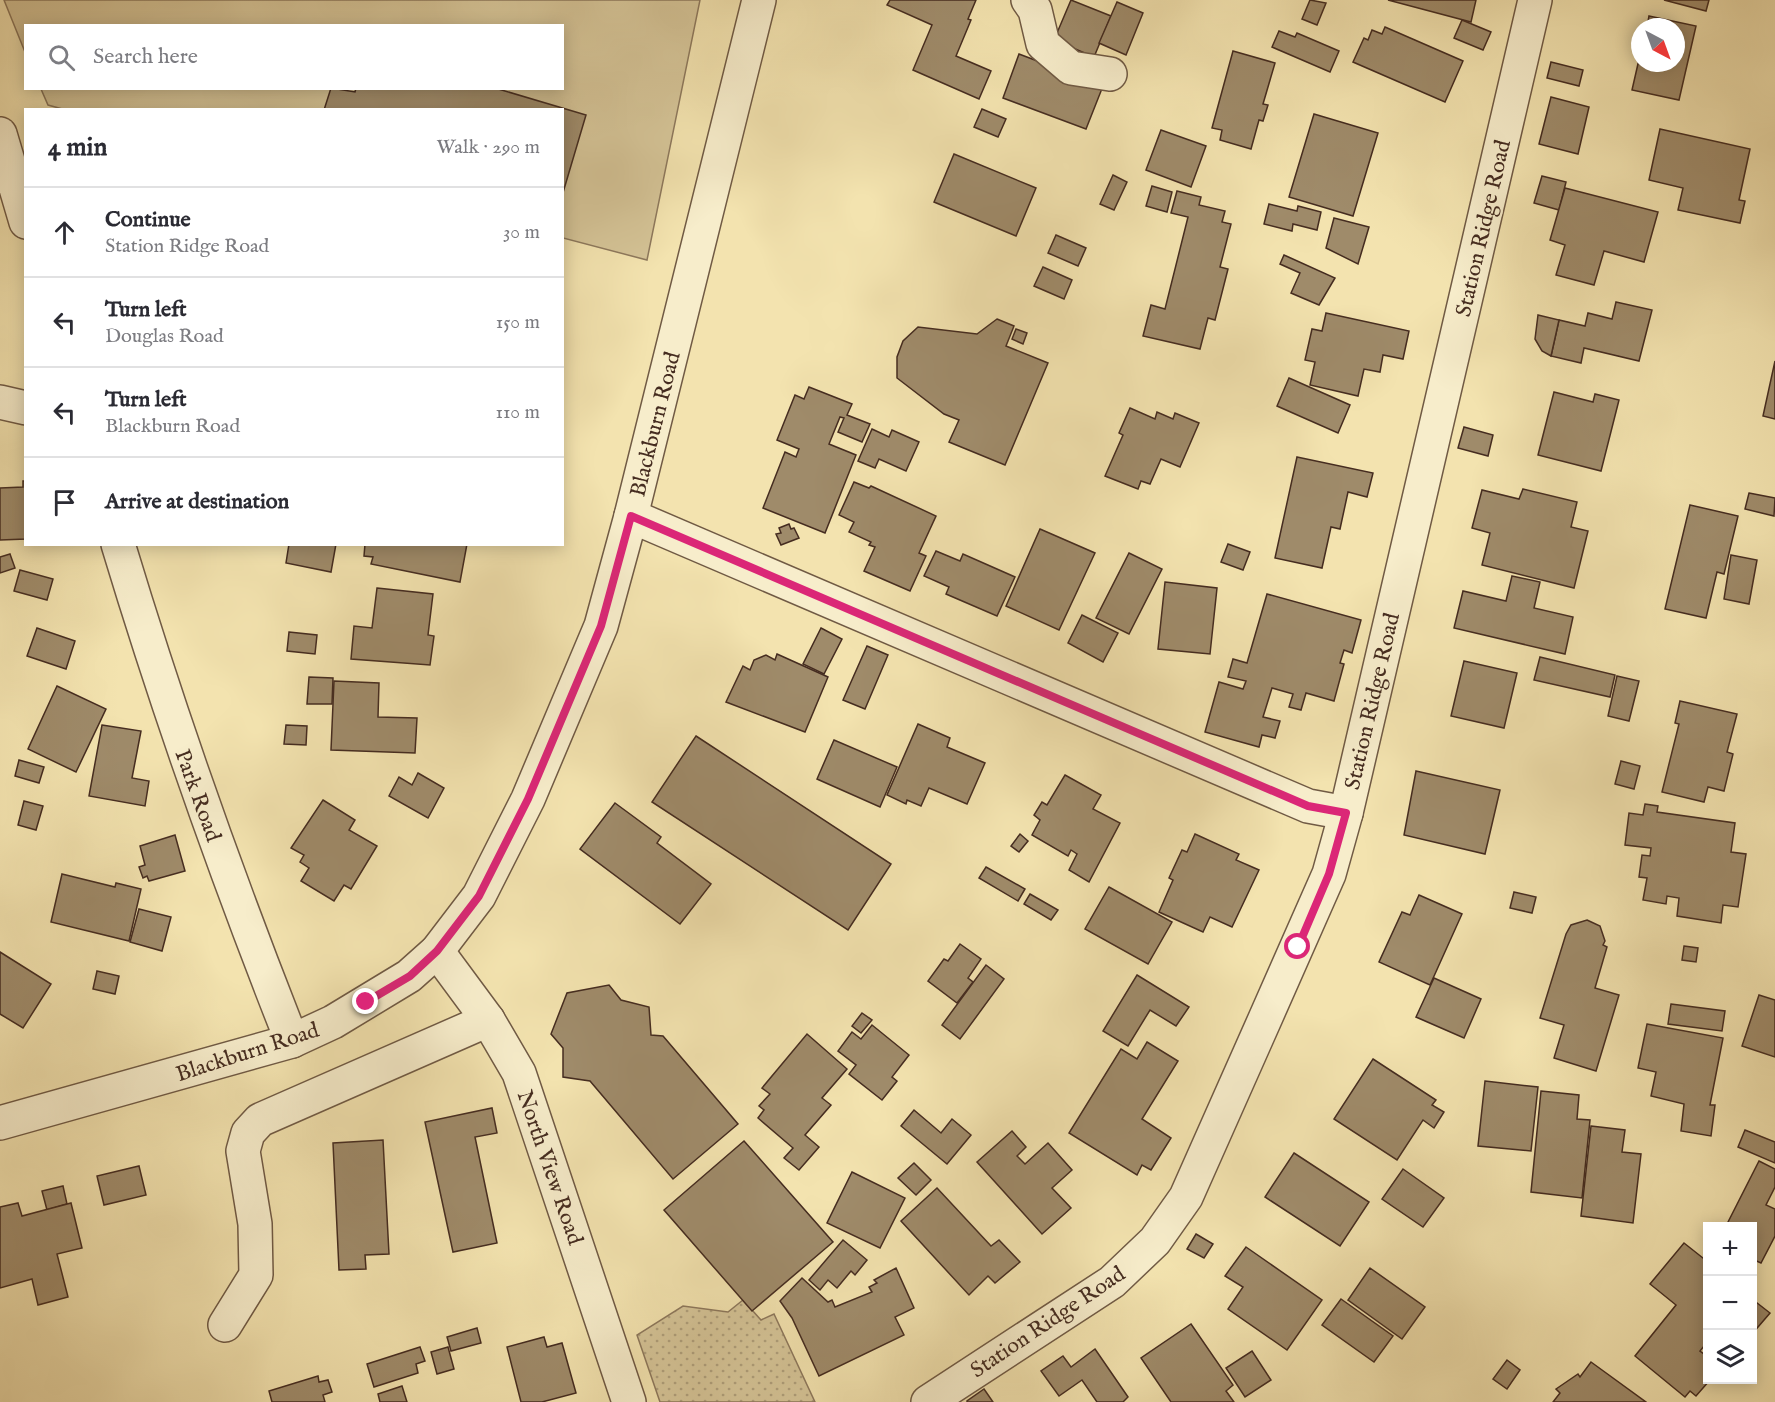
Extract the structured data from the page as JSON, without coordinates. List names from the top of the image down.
{
  "streets": {
    "street": [
      "Station Ridge Road",
      "Blackburn Road",
      "Park Road",
      "North View Road"
    ]
  },
  "crossings": [
    ["Blackburn Road", "Park Road"],
    ["Blackburn Road", "North View Road"]
  ],
  "north": "bottom right",
  "page": {
    "search": "Search here",
    "heading": ["4 min", "Walk · 290 m"],
    "list": [
      ["Continue", "Station Ridge Road", "30 m"],
      ["Turn left", "Douglas Road", "150 m"],
      ["Turn left", "Blackburn Road", "110 m"],
      "Arrive at destination"
    ],
    "map_buttons": ["+", "−"]
  }
}
